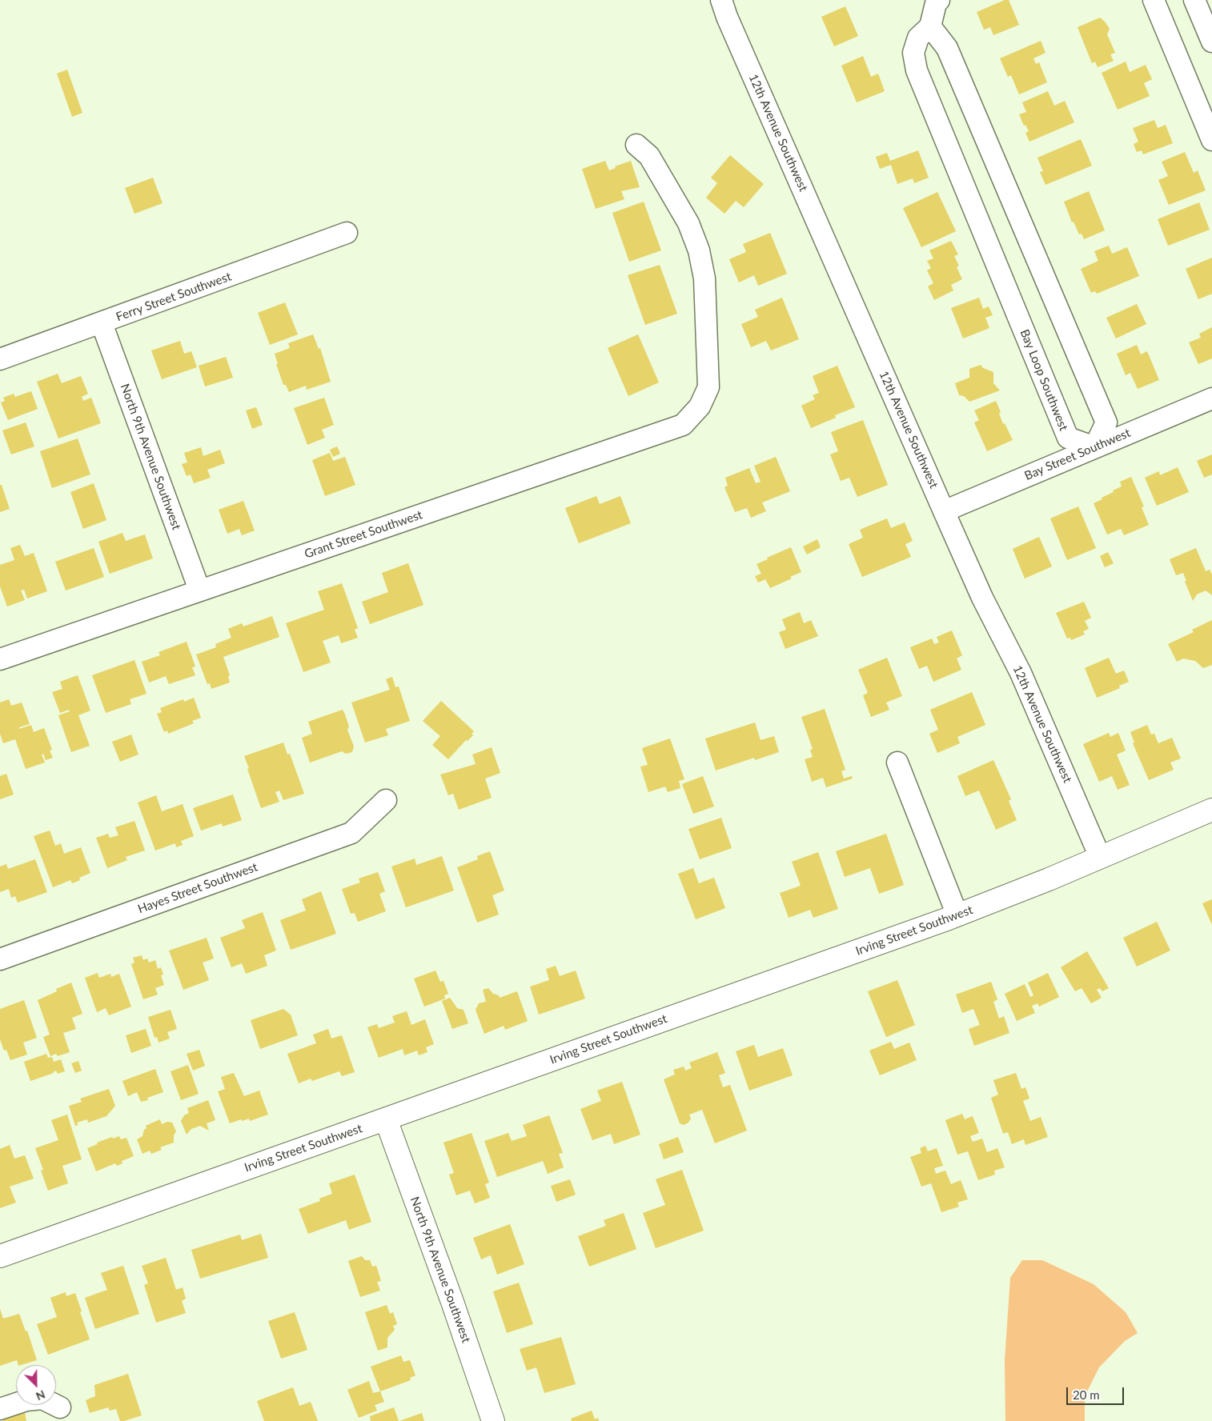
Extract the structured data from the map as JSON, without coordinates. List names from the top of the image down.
{
  "streets": {
    "street": [
      "12th Avenue Southwest",
      "Ferry Street Southwest",
      "Bay Loop Southwest",
      "Bay Street Southwest",
      "North 9th Avenue Southwest",
      "Grant Street Southwest",
      "Hayes Street Southwest",
      "Irving Street Southwest"
    ]
  },
  "crossings": [
    ["12th Avenue Southwest", "Bay Street Southwest"],
    ["12th Avenue Southwest", "Irving Street Southwest"],
    ["Ferry Street Southwest", "North 9th Avenue Southwest"],
    ["Bay Loop Southwest", "Bay Street Southwest"],
    ["North 9th Avenue Southwest", "Grant Street Southwest"],
    ["North 9th Avenue Southwest", "Irving Street Southwest"]
  ],
  "scale_bar": "20 m",
  "north": "bottom right"
}
